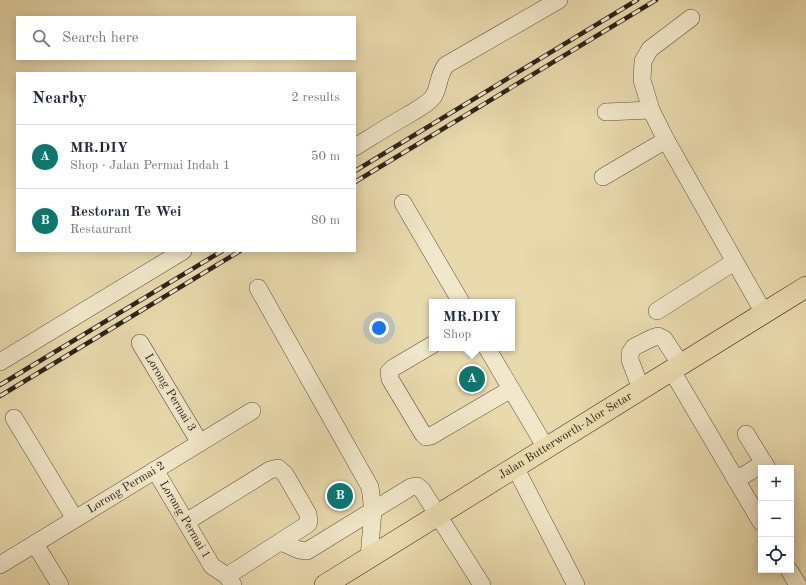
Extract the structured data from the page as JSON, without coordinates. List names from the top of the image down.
{
  "streets": {
    "main road": ["Jalan Butterworth-Alor Setar"],
    "street": ["Lorong Permai 3", "Lorong Permai 2", "Lorong Permai 1"]
  },
  "crossings": [
    ["Lorong Permai 3", "Lorong Permai 2"],
    ["Lorong Permai 2", "Lorong Permai 1"]
  ],
  "page": {
    "search": "Search here",
    "heading": ["Nearby", "2 results"],
    "list": [
      {
        "mark": "A",
        "name": "MR.DIY",
        "note": "Shop · Jalan Permai Indah 1",
        "value": "50 m"
      },
      {
        "mark": "B",
        "name": "Restoran Te Wei",
        "note": "Restaurant",
        "value": "80 m"
      }
    ],
    "popup": ["MR.DIY", "Shop"],
    "pins": ["A", "B"],
    "map_buttons": ["+", "−"]
  }
}
